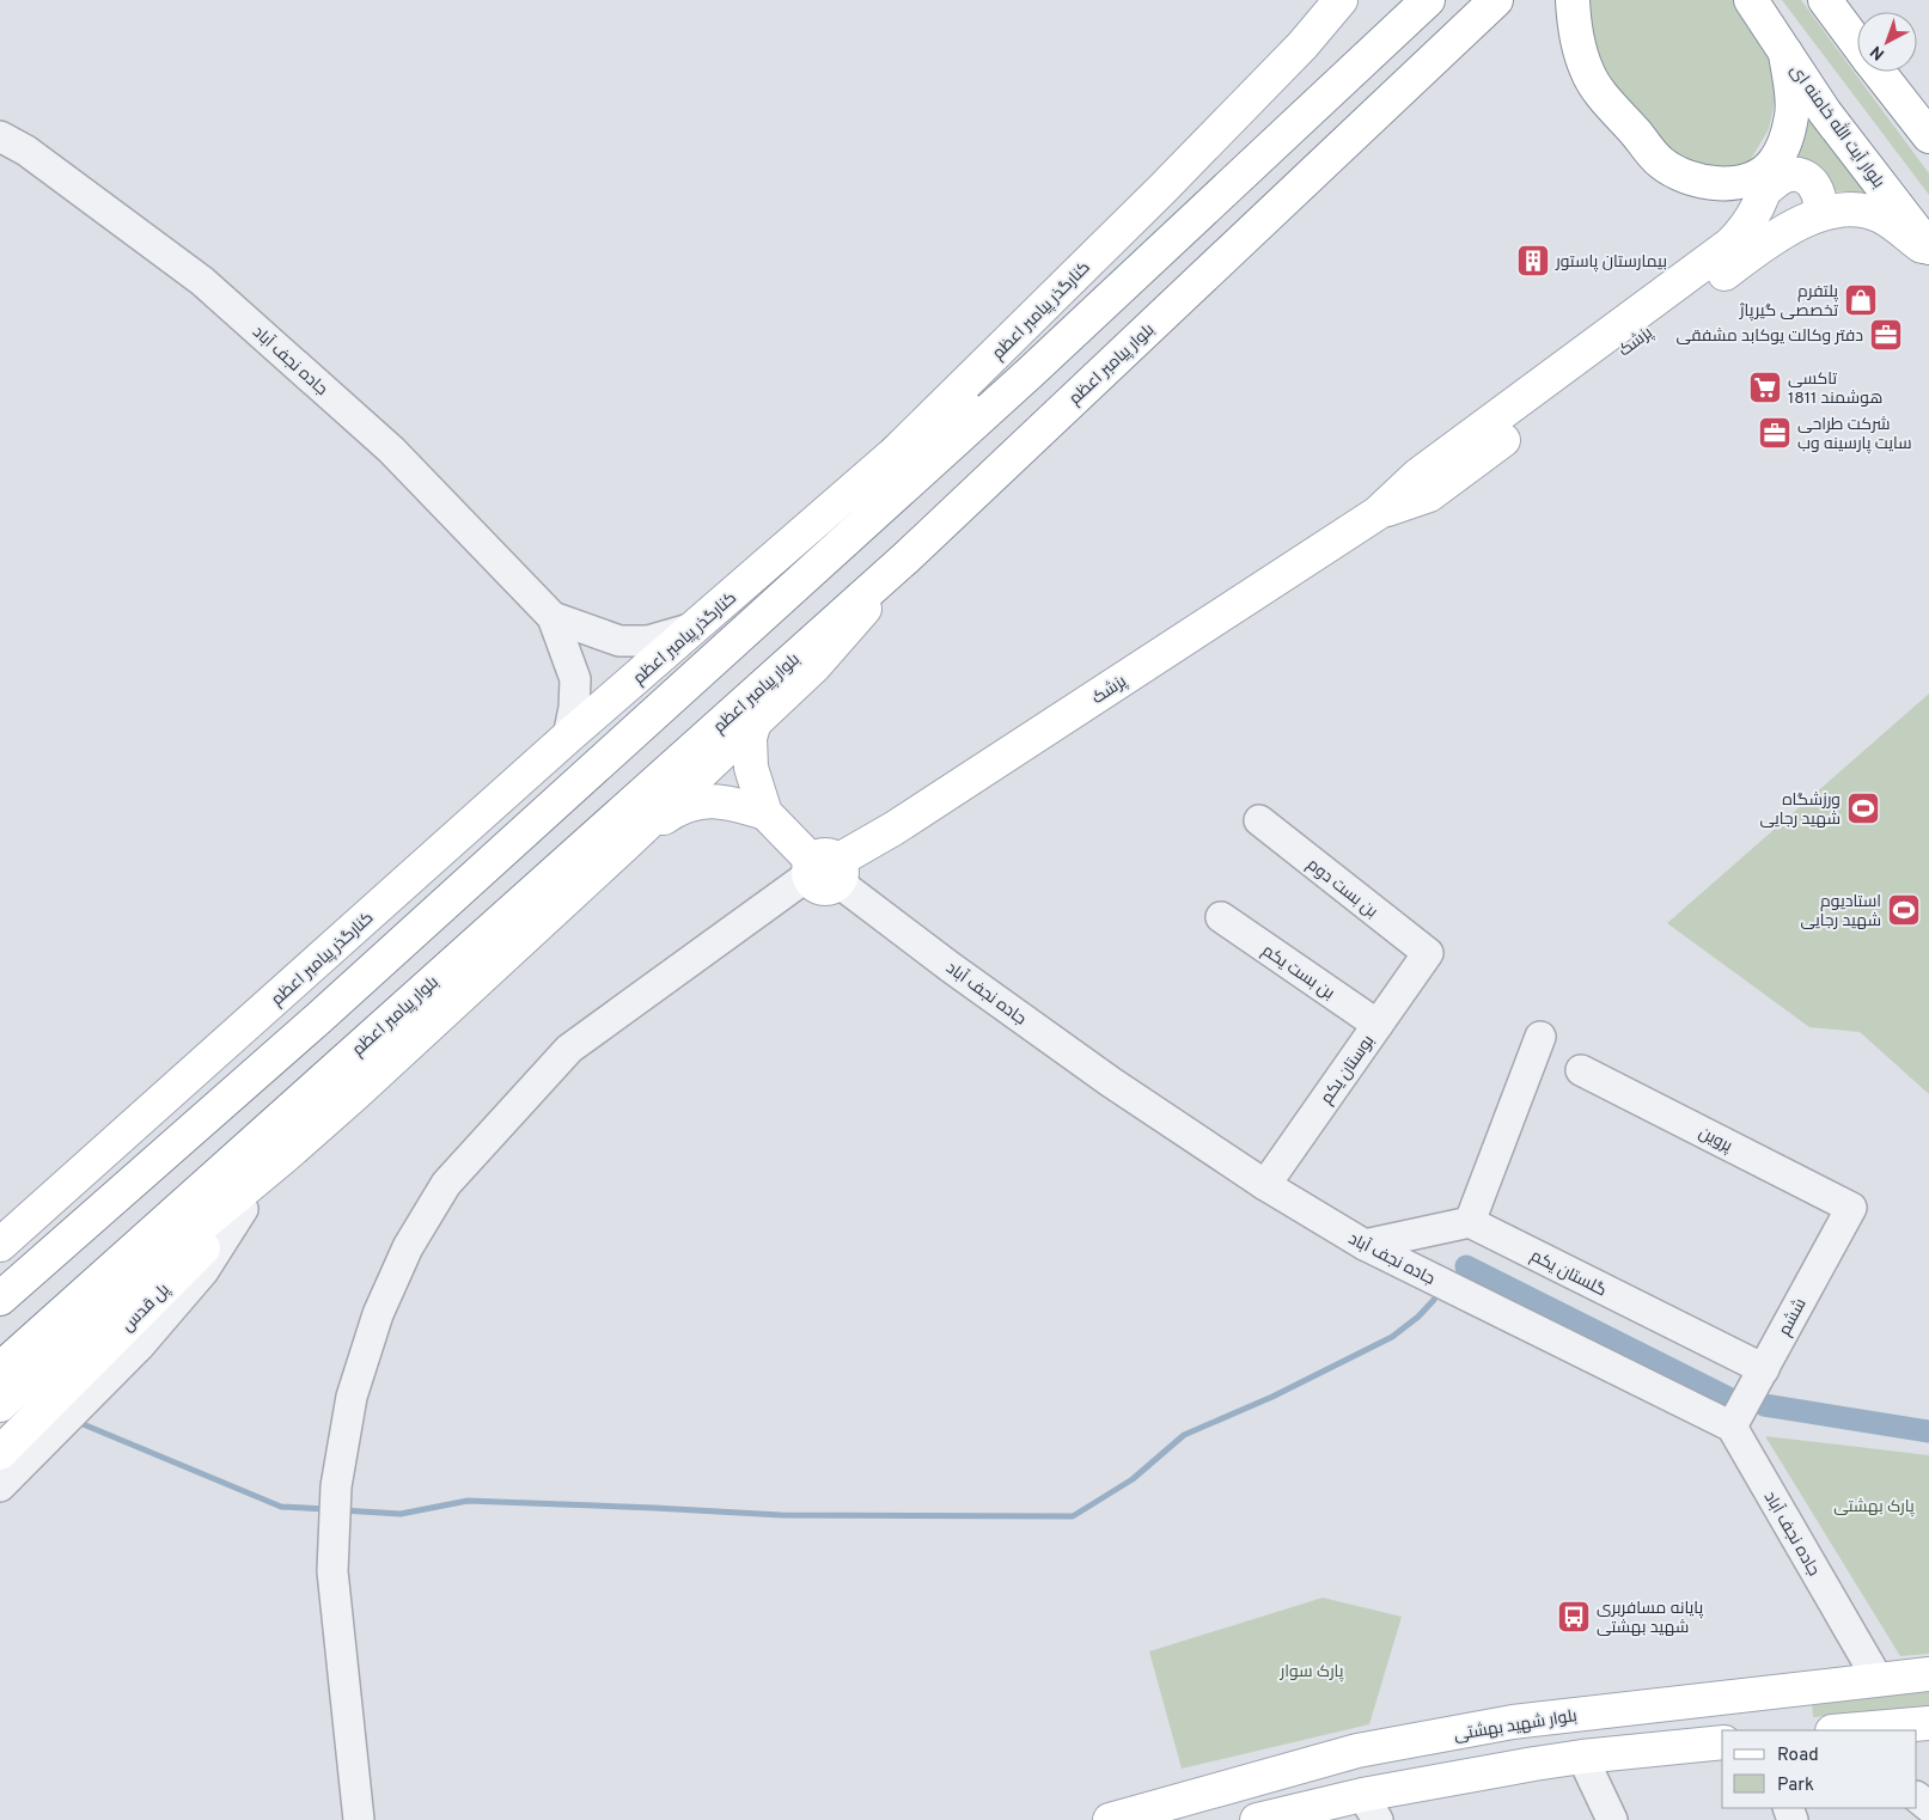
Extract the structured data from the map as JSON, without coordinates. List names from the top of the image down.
{
  "streets": {
    "main road": [
      "بلوار آیت الله خامنه ای",
      "کنارگذر پیامبر اعظم",
      "پزشک",
      "جاده نجف آباد",
      "بلوار پیامبر اعظم",
      "پل قدس",
      "بلوار شهید بهشتی"
    ],
    "street": [
      "بن بست دوم",
      "بن بست یکم",
      "بوستان یکم",
      "پروین",
      "گلستان یکم",
      "ششم"
    ]
  },
  "crossings": [
    ["بلوار آیت الله خامنه ای", "پزشک"],
    ["پزشک", "جاده نجف آباد"],
    ["جاده نجف آباد", "بوستان یکم"],
    ["جاده نجف آباد", "ششم"],
    ["جاده نجف آباد", "بلوار شهید بهشتی"],
    ["بن بست دوم", "بوستان یکم"],
    ["بن بست یکم", "بوستان یکم"],
    ["پروین", "ششم"],
    ["گلستان یکم", "ششم"]
  ],
  "parks": ["پارک بهشتی", "پارک سوار"],
  "places": {
    "building": ["بیمارستان پاستور"],
    "shop": ["پلتفرم تخصصی گیرپاژ"],
    "office": ["دفتر وکالت یوکابد مشفقی", "شرکت طراحی سایت پارسینه وب"],
    "supermarket": ["تاکسی هوشمند 1811"],
    "sports": ["ورزشگاه شهید رجایی", "استادیوم شهید رجایی"],
    "bus stop": ["پایانه مسافربری شهید بهشتی"]
  },
  "legend": ["Road", "Park"],
  "north": "bottom left"
}
